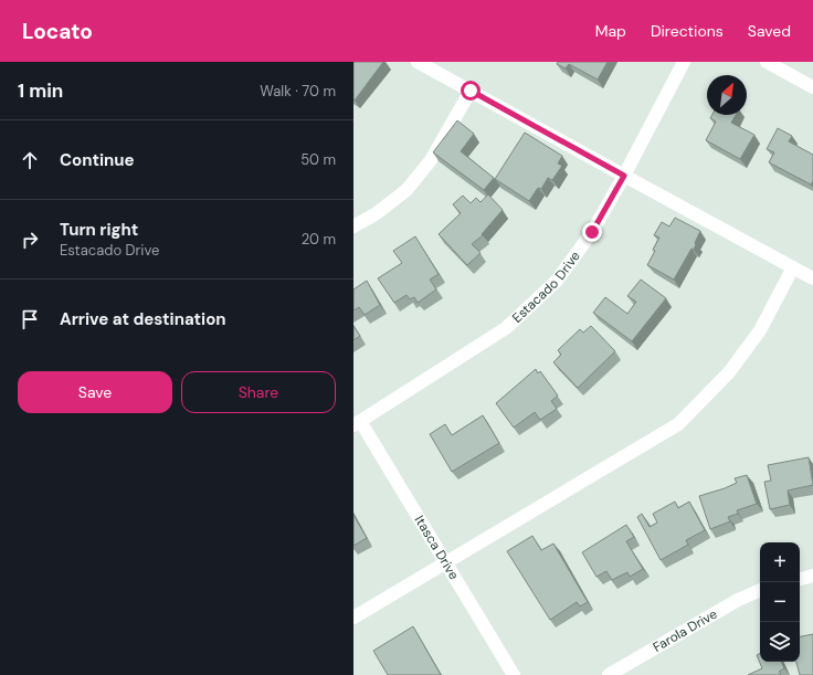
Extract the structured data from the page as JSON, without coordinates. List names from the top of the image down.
{
  "streets": {
    "street": ["Estacado Drive", "Itasca Drive", "Farola Drive"]
  },
  "crossings": [
    ["Estacado Drive", "Itasca Drive"]
  ],
  "north": "top right",
  "page": {
    "header": "Locato",
    "nav": ["Map", "Directions", "Saved"],
    "heading": ["1 min", "Walk · 70 m"],
    "list": [
      ["Continue", "50 m"],
      ["Turn right", "Estacado Drive", "20 m"],
      "Arrive at destination"
    ],
    "buttons": ["Save", "Share"],
    "map_buttons": ["+", "−"]
  }
}
